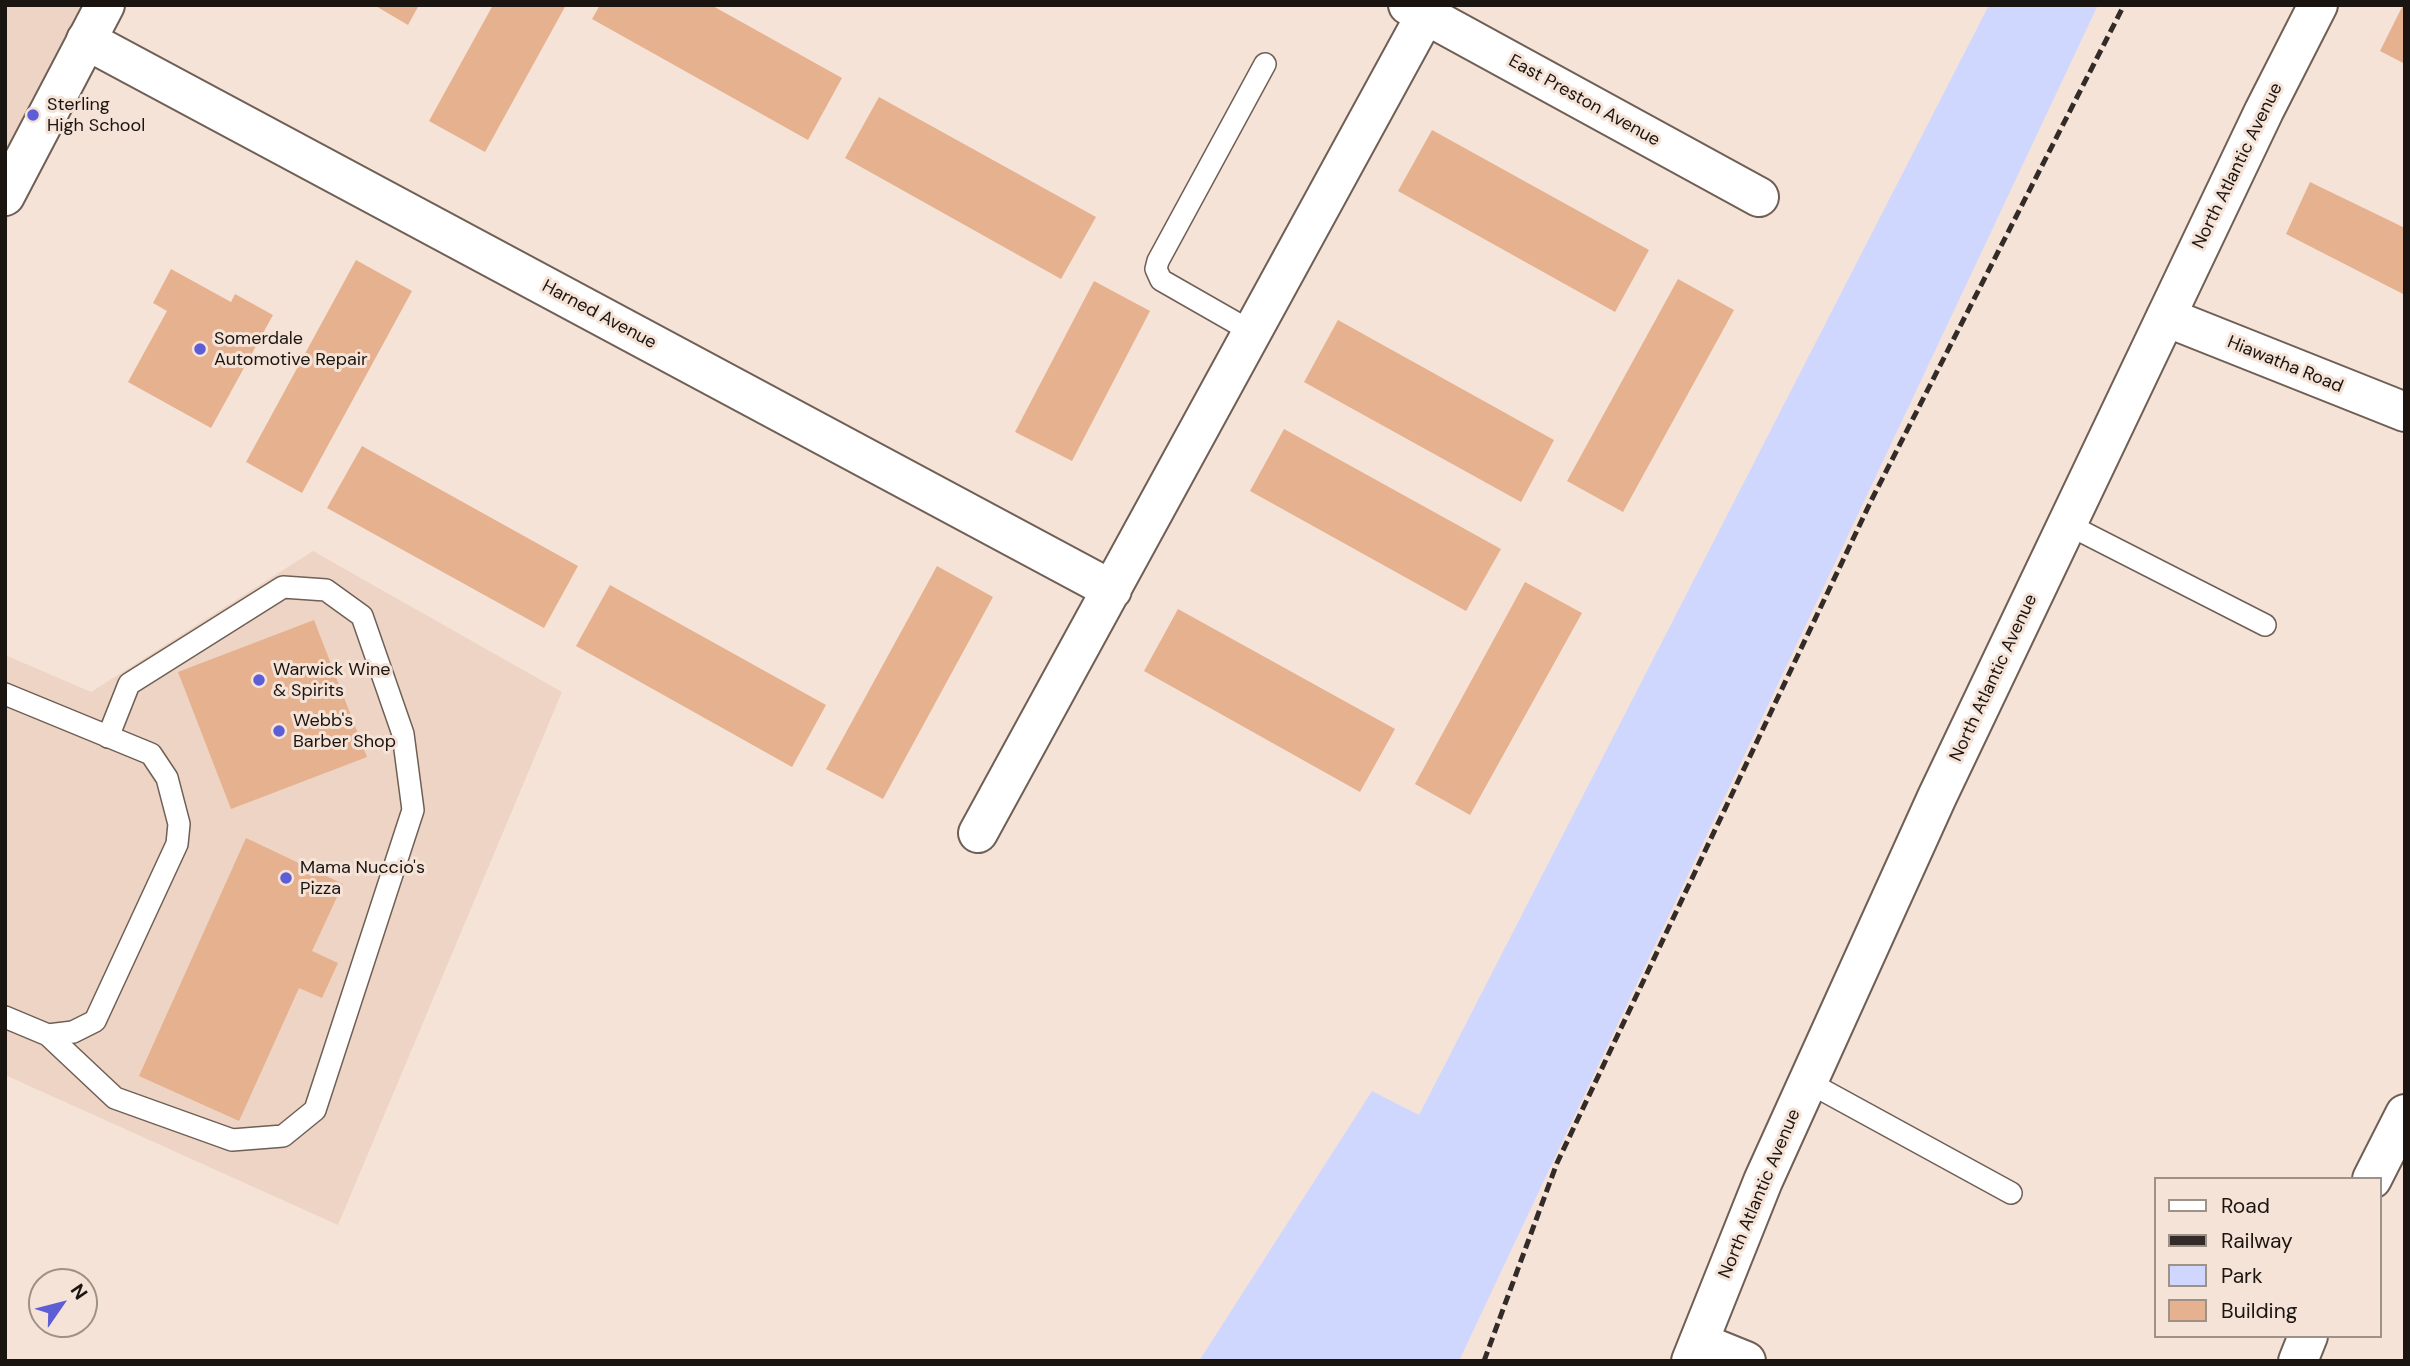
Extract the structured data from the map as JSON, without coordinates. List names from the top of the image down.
{
  "streets": {
    "street": [
      "East Preston Avenue",
      "North Atlantic Avenue",
      "Harned Avenue",
      "Hiawatha Road"
    ]
  },
  "crossings": [
    ["North Atlantic Avenue", "Hiawatha Road"]
  ],
  "places": [
    "Sterling High School",
    "Somerdale Automotive Repair",
    "Warwick Wine & Spirits",
    "Webb's Barber Shop",
    "Mama Nuccio's Pizza"
  ],
  "legend": [
    "Road",
    "Railway",
    "Park",
    "Building"
  ],
  "north": "top right"
}
